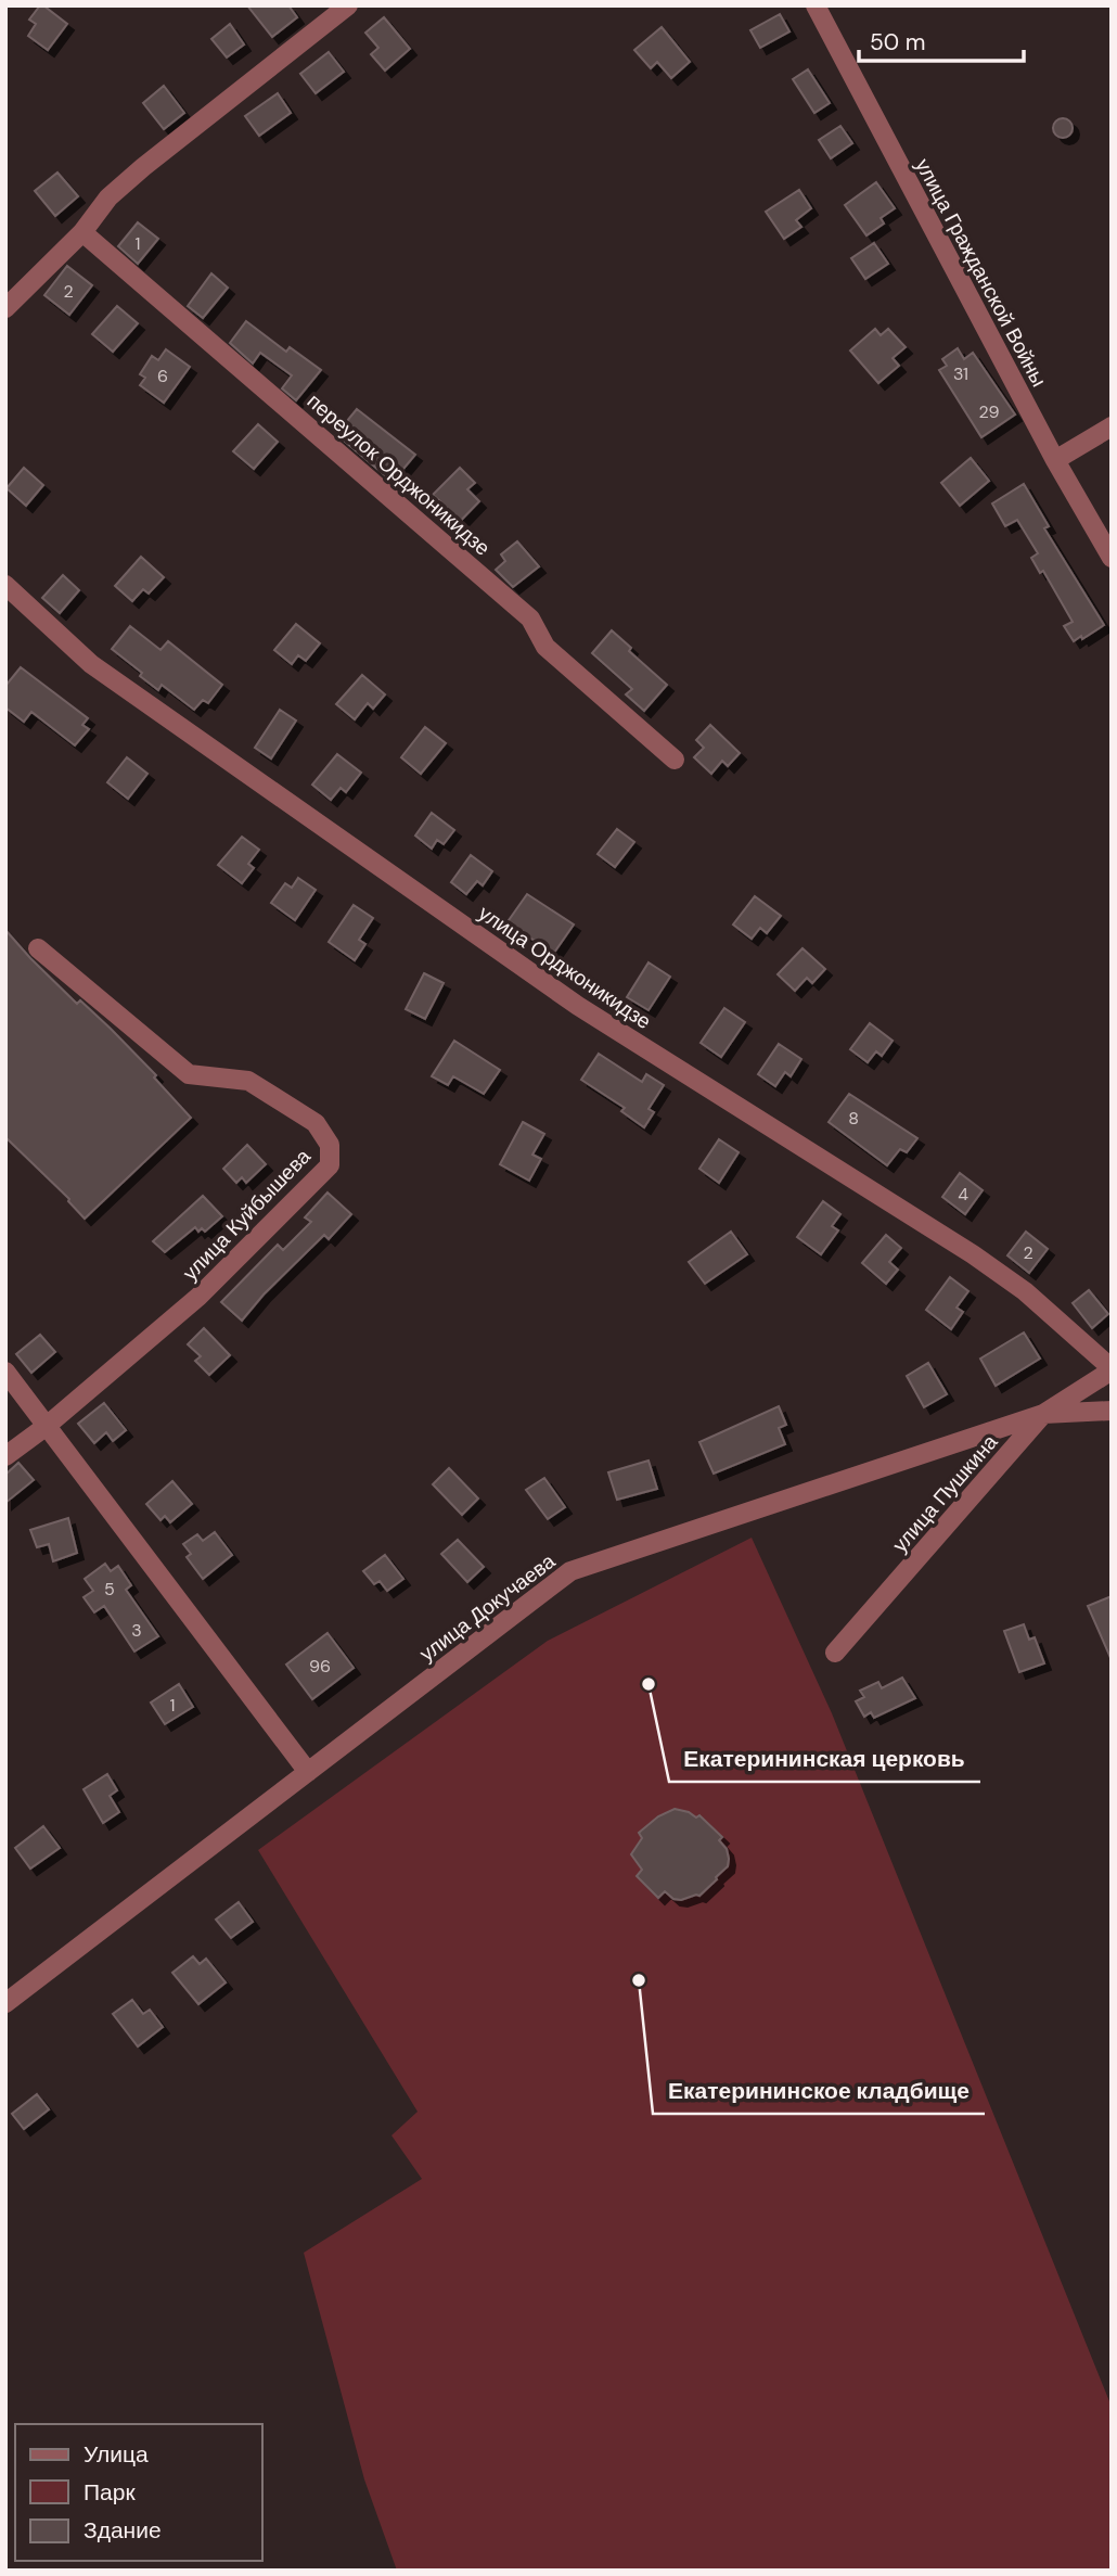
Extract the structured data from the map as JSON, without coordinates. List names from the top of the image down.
{
  "streets": {
    "street": [
      "улица Гражданской Войны",
      "переулок Орджоникидзе",
      "улица Орджоникидзе",
      "улица Куйбышева",
      "улица Пушкина",
      "улица Докучаева"
    ]
  },
  "crossings": [
    ["улица Орджоникидзе", "улица Докучаева"],
    ["улица Пушкина", "улица Докучаева"]
  ],
  "places": ["Екатерининская церковь", "Екатерининское кладбище"],
  "house_numbers": [
    "1",
    "2",
    "31",
    "6",
    "29",
    "8",
    "4",
    "2",
    "5",
    "3",
    "96",
    "1"
  ],
  "legend": ["Улица", "Парк", "Здание"],
  "scale_bar": "50 m"
}
